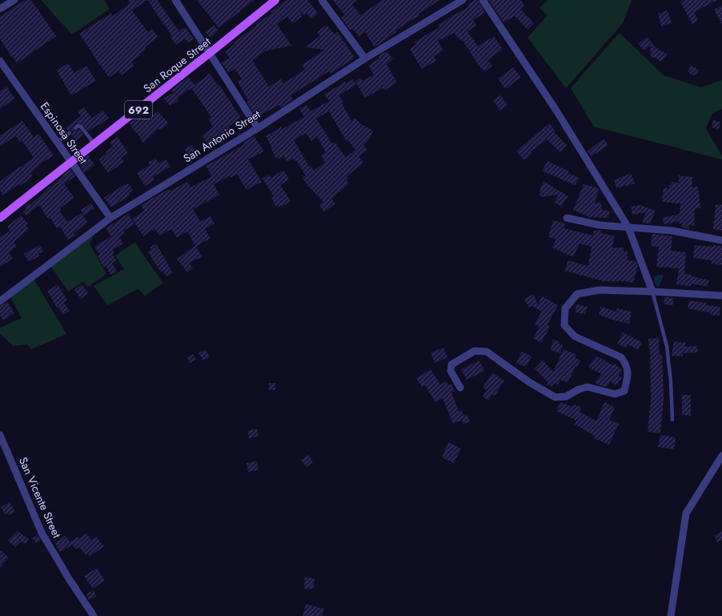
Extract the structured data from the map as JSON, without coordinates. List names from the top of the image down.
{
  "streets": {
    "main road": ["San Roque Street", "692"],
    "street": ["Espinosa Street", "San Antonio Street", "San Vicente Street"]
  },
  "crossings": [
    ["San Roque Street", "Espinosa Street"],
    ["Espinosa Street", "San Antonio Street"]
  ]
}
